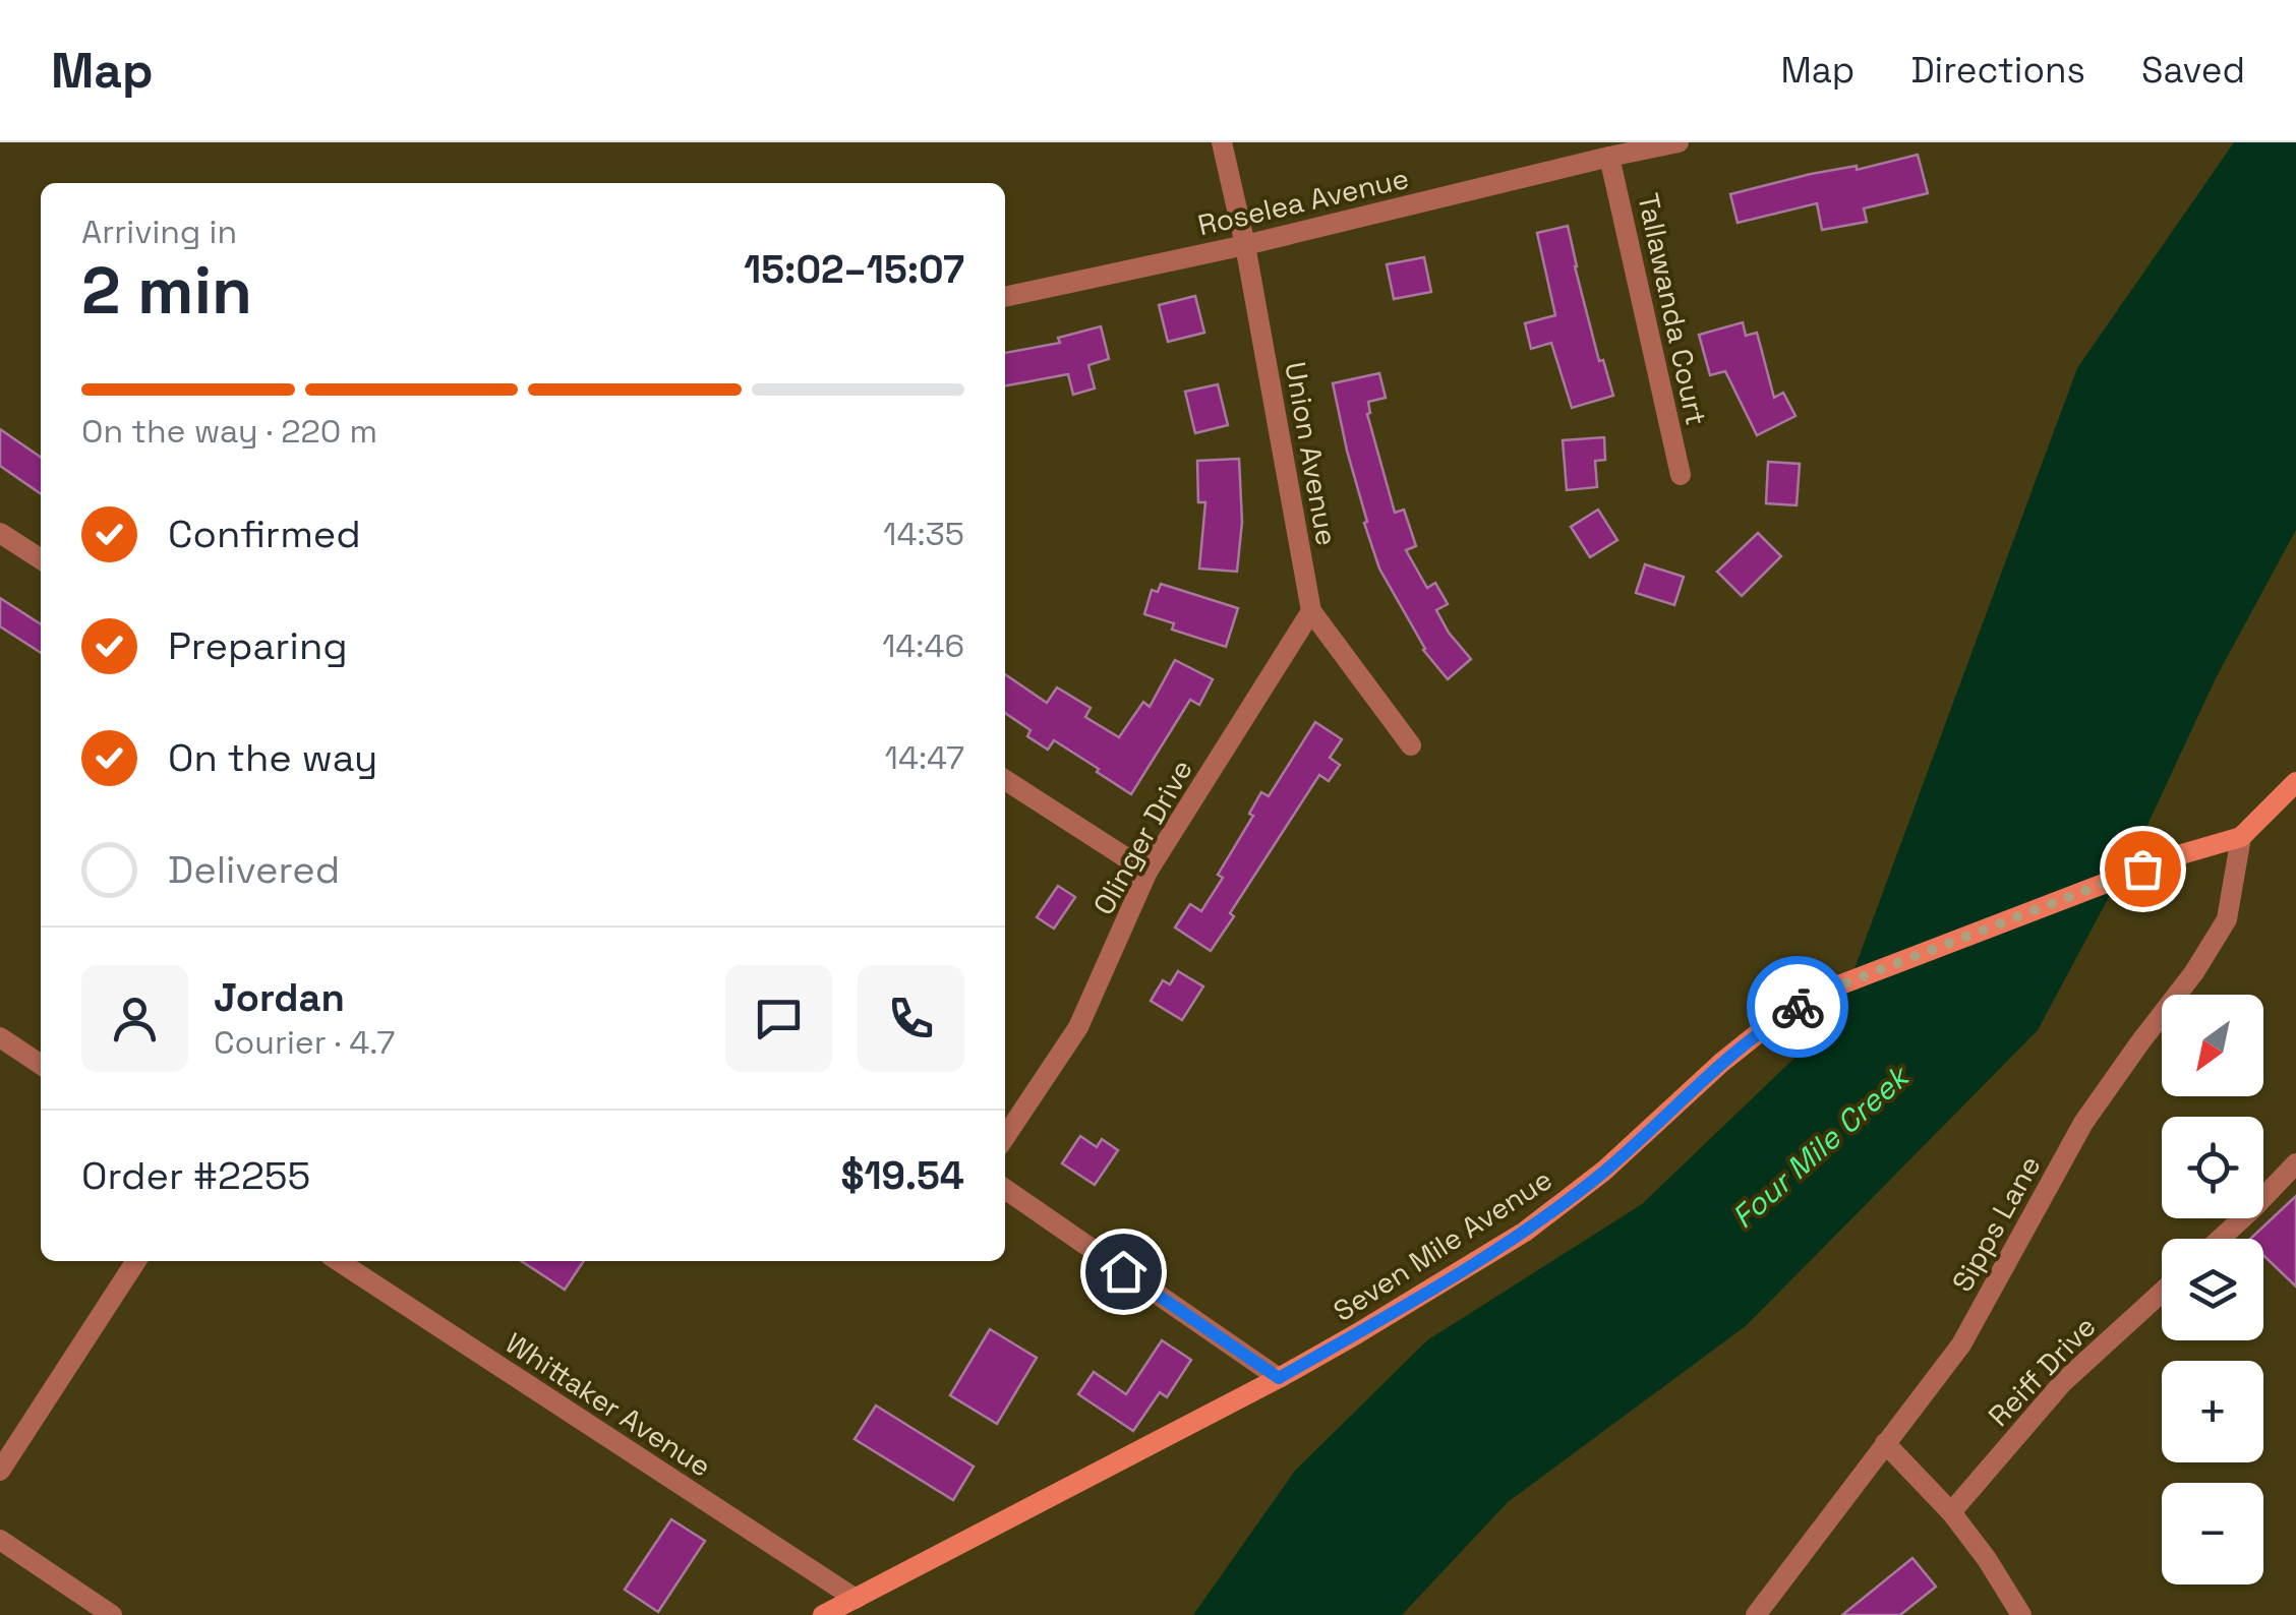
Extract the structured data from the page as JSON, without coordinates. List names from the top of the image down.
{
  "streets": {
    "main road": ["Seven Mile Avenue"],
    "street": [
      "Roselea Avenue",
      "Tallawanda Court",
      "Union Avenue",
      "Olinger Drive",
      "Sipps Lane",
      "Reiff Drive",
      "Whittaker Avenue"
    ]
  },
  "crossings": [
    ["Roselea Avenue", "Tallawanda Court"],
    ["Roselea Avenue", "Union Avenue"],
    ["Union Avenue", "Olinger Drive"],
    ["Sipps Lane", "Seven Mile Avenue"],
    ["Seven Mile Avenue", "Whittaker Avenue"]
  ],
  "water": ["Four Mile Creek"],
  "north": "bottom left",
  "page": {
    "header": "Map",
    "nav": ["Map", "Directions", "Saved"],
    "heading": ["2 min", "Arriving in", "15:02–15:07"],
    "panel": [
      "Jordan",
      "Courier · 4.7",
      "Order #2255",
      "$19.54"
    ],
    "bar": "On the way · 220 m",
    "list": [
      ["Confirmed", "14:35"],
      ["Preparing", "14:46"],
      ["On the way", "14:47"],
      "Delivered"
    ],
    "map_buttons": ["+", "−"]
  }
}
